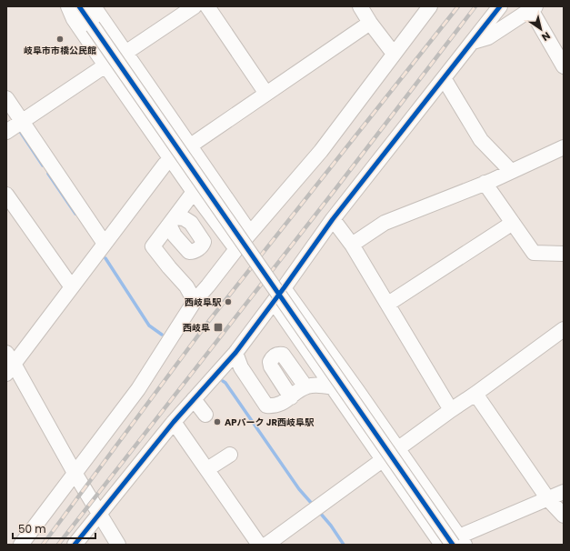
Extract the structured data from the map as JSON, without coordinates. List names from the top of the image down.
{
  "places": {
    "other": ["岐阜市市橋公民館", "西岐阜駅", "APパーク JR西岐阜駅"],
    "transit": ["西岐阜"]
  },
  "scale_bar": "50 m",
  "north": "bottom right"
}
